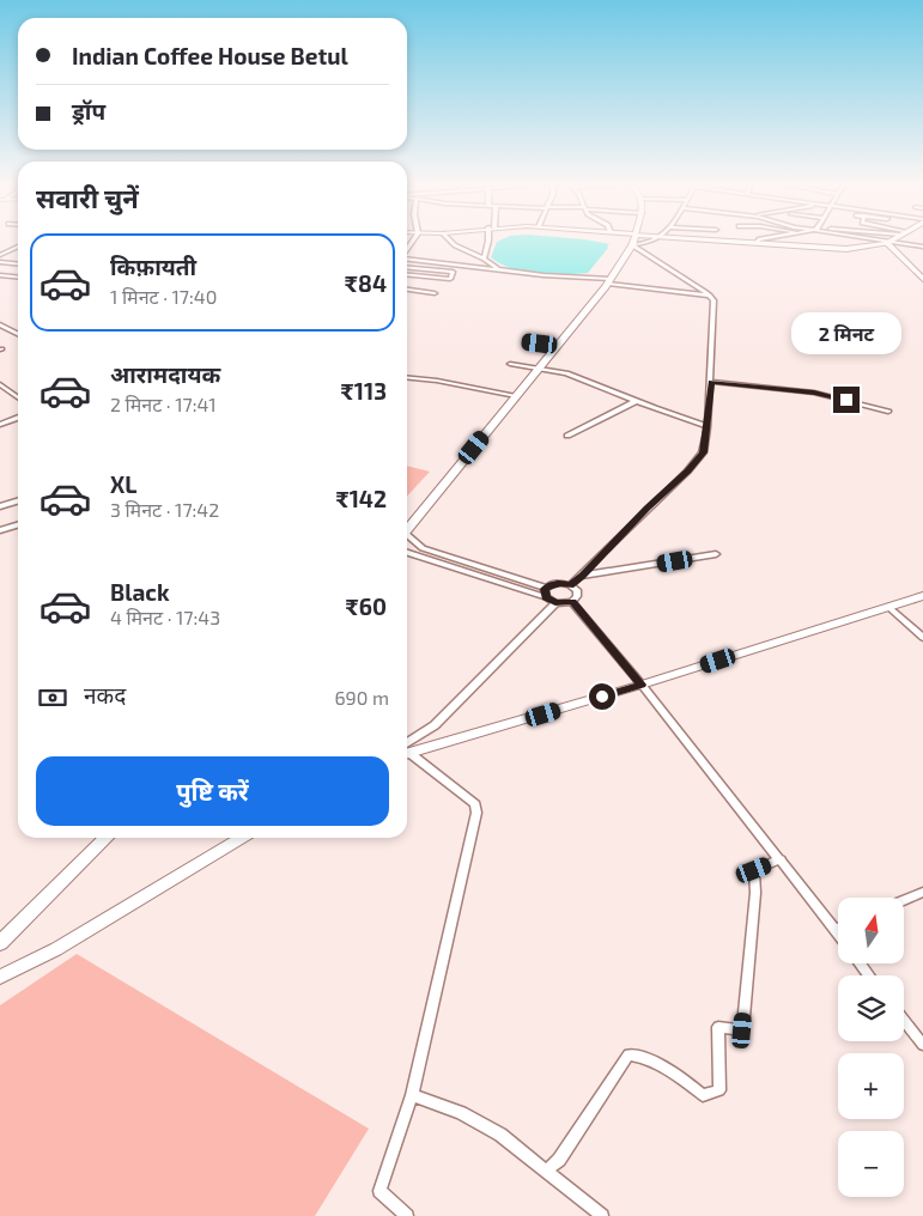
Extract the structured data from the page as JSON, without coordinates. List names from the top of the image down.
{
  "north": "top",
  "page": {
    "banner": ["Indian Coffee House Betul", "ड्रॉप"],
    "heading": "सवारी चुनें",
    "list": [
      {
        "name": "किफ़ायती",
        "note": "1 मिनट · 17:40",
        "value": "₹84"
      },
      {
        "name": "आरामदायक",
        "note": "2 मिनट · 17:41",
        "value": "₹113"
      },
      {
        "name": "XL",
        "note": "3 मिनट · 17:42",
        "value": "₹142"
      },
      {
        "name": "Black",
        "note": "4 मिनट · 17:43",
        "value": "₹60"
      }
    ],
    "bubble": "2 मिनट",
    "pay": ["नकद", "690 m"],
    "buttons": "पुष्टि करें",
    "map_buttons": ["+", "−"]
  }
}
